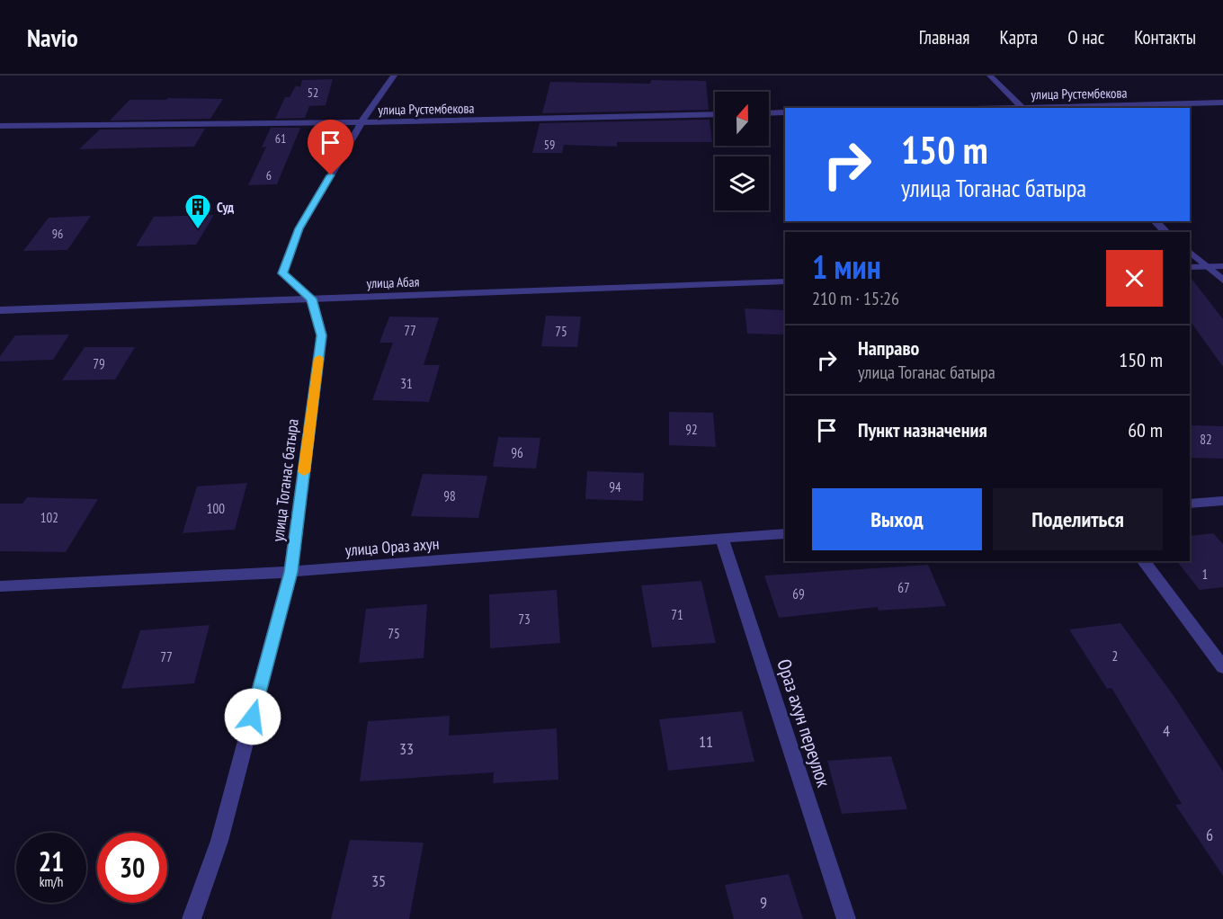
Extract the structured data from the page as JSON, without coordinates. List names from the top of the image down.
{
  "streets": {
    "street": [
      "улица Рустембекова",
      "улица Абая",
      "улица Тоганас батыра",
      "улица Ораз ахун",
      "Ораз ахун переулок"
    ]
  },
  "crossings": [
    ["улица Абая", "улица Тоганас батыра"],
    ["улица Тоганас батыра", "улица Ораз ахун"],
    ["улица Ораз ахун", "Ораз ахун переулок"]
  ],
  "places": {
    "building": ["Суд"]
  },
  "house_numbers": [
    "52",
    "61",
    "59",
    "6",
    "96",
    "77",
    "75",
    "79",
    "31",
    "92",
    "82",
    "96",
    "94",
    "98",
    "100",
    "102",
    "1",
    "67",
    "69",
    "71",
    "73",
    "75",
    "2",
    "77",
    "4",
    "11",
    "33",
    "6",
    "35",
    "9"
  ],
  "north": "top",
  "page": {
    "header": "Navio",
    "nav": [
      "Главная",
      "Карта",
      "О нас",
      "Контакты"
    ],
    "turn": ["150 m", "улица Тоганас батыра"],
    "heading": ["1 мин", "210 m · 15:26"],
    "list": [
      {
        "name": "Направо",
        "note": "улица Тоганас батыра",
        "value": "150 m"
      },
      {
        "name": "Пункт назначения",
        "value": "60 m"
      }
    ],
    "buttons": ["Выход", "Поделиться"],
    "speed": "21 km/h",
    "limit": "30"
  }
}
